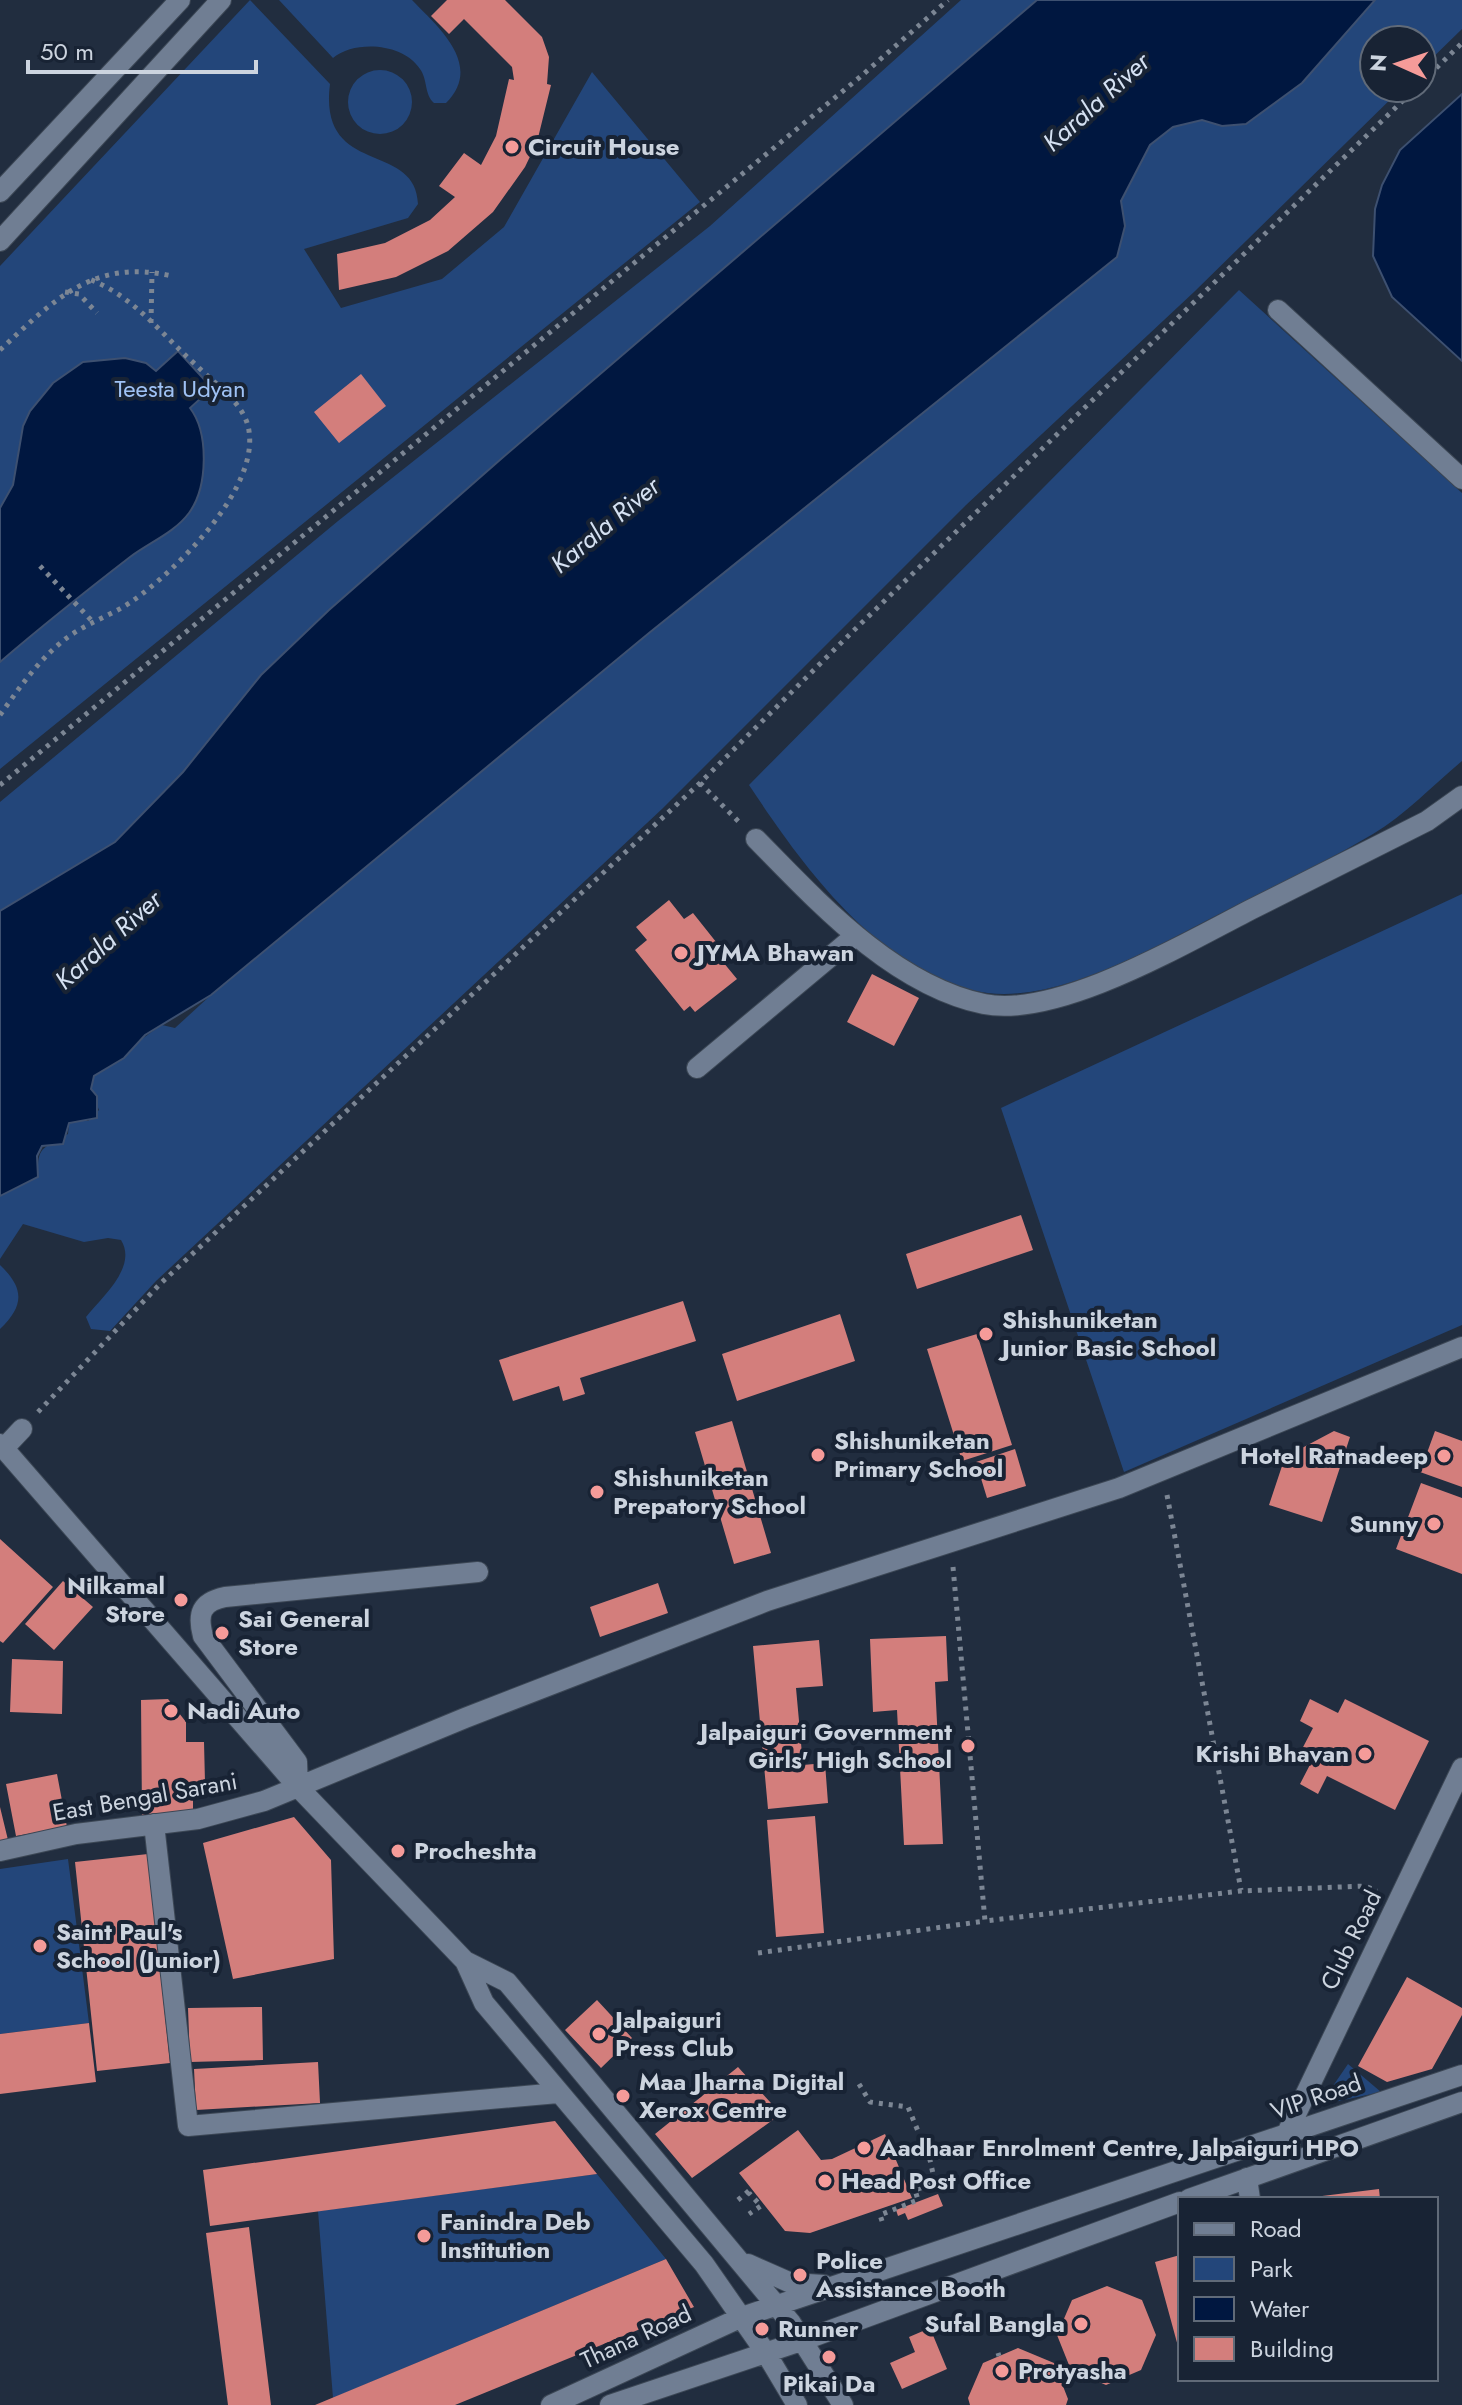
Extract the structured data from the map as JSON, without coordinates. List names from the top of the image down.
{
  "streets": {
    "street": [
      "East Bengal Sarani",
      "Club Road",
      "VIP Road",
      "Thana Road"
    ]
  },
  "crossings": [
    ["Club Road", "VIP Road"],
    ["VIP Road", "Thana Road"]
  ],
  "water": ["Karala River"],
  "parks": ["Teesta Udyan"],
  "places": [
    "Circuit House",
    "JYMA Bhawan",
    "Shishuniketan Junior Basic School",
    "Shishuniketan Primary School",
    "Hotel Ratnadeep",
    "Shishuniketan Prepatory School",
    "Sunny",
    "Nilkamal Store",
    "Sai General Store",
    "Nadi Auto",
    "Jalpaiguri Government Girls' High School",
    "Krishi Bhavan",
    "Procheshta",
    "Saint Paul's School (Junior)",
    "Jalpaiguri Press Club",
    "Maa Jharna Digital Xerox Centre",
    "Aadhaar Enrolment Centre, Jalpaiguri HPO",
    "Head Post Office",
    "Fanindra Deb Institution",
    "Police Assistance Booth",
    "Sufal Bangla",
    "Runner",
    "Pikai Da",
    "Protyasha"
  ],
  "legend": [
    "Road",
    "Park",
    "Water",
    "Building"
  ],
  "scale_bar": "50 m",
  "north": "left"
}
